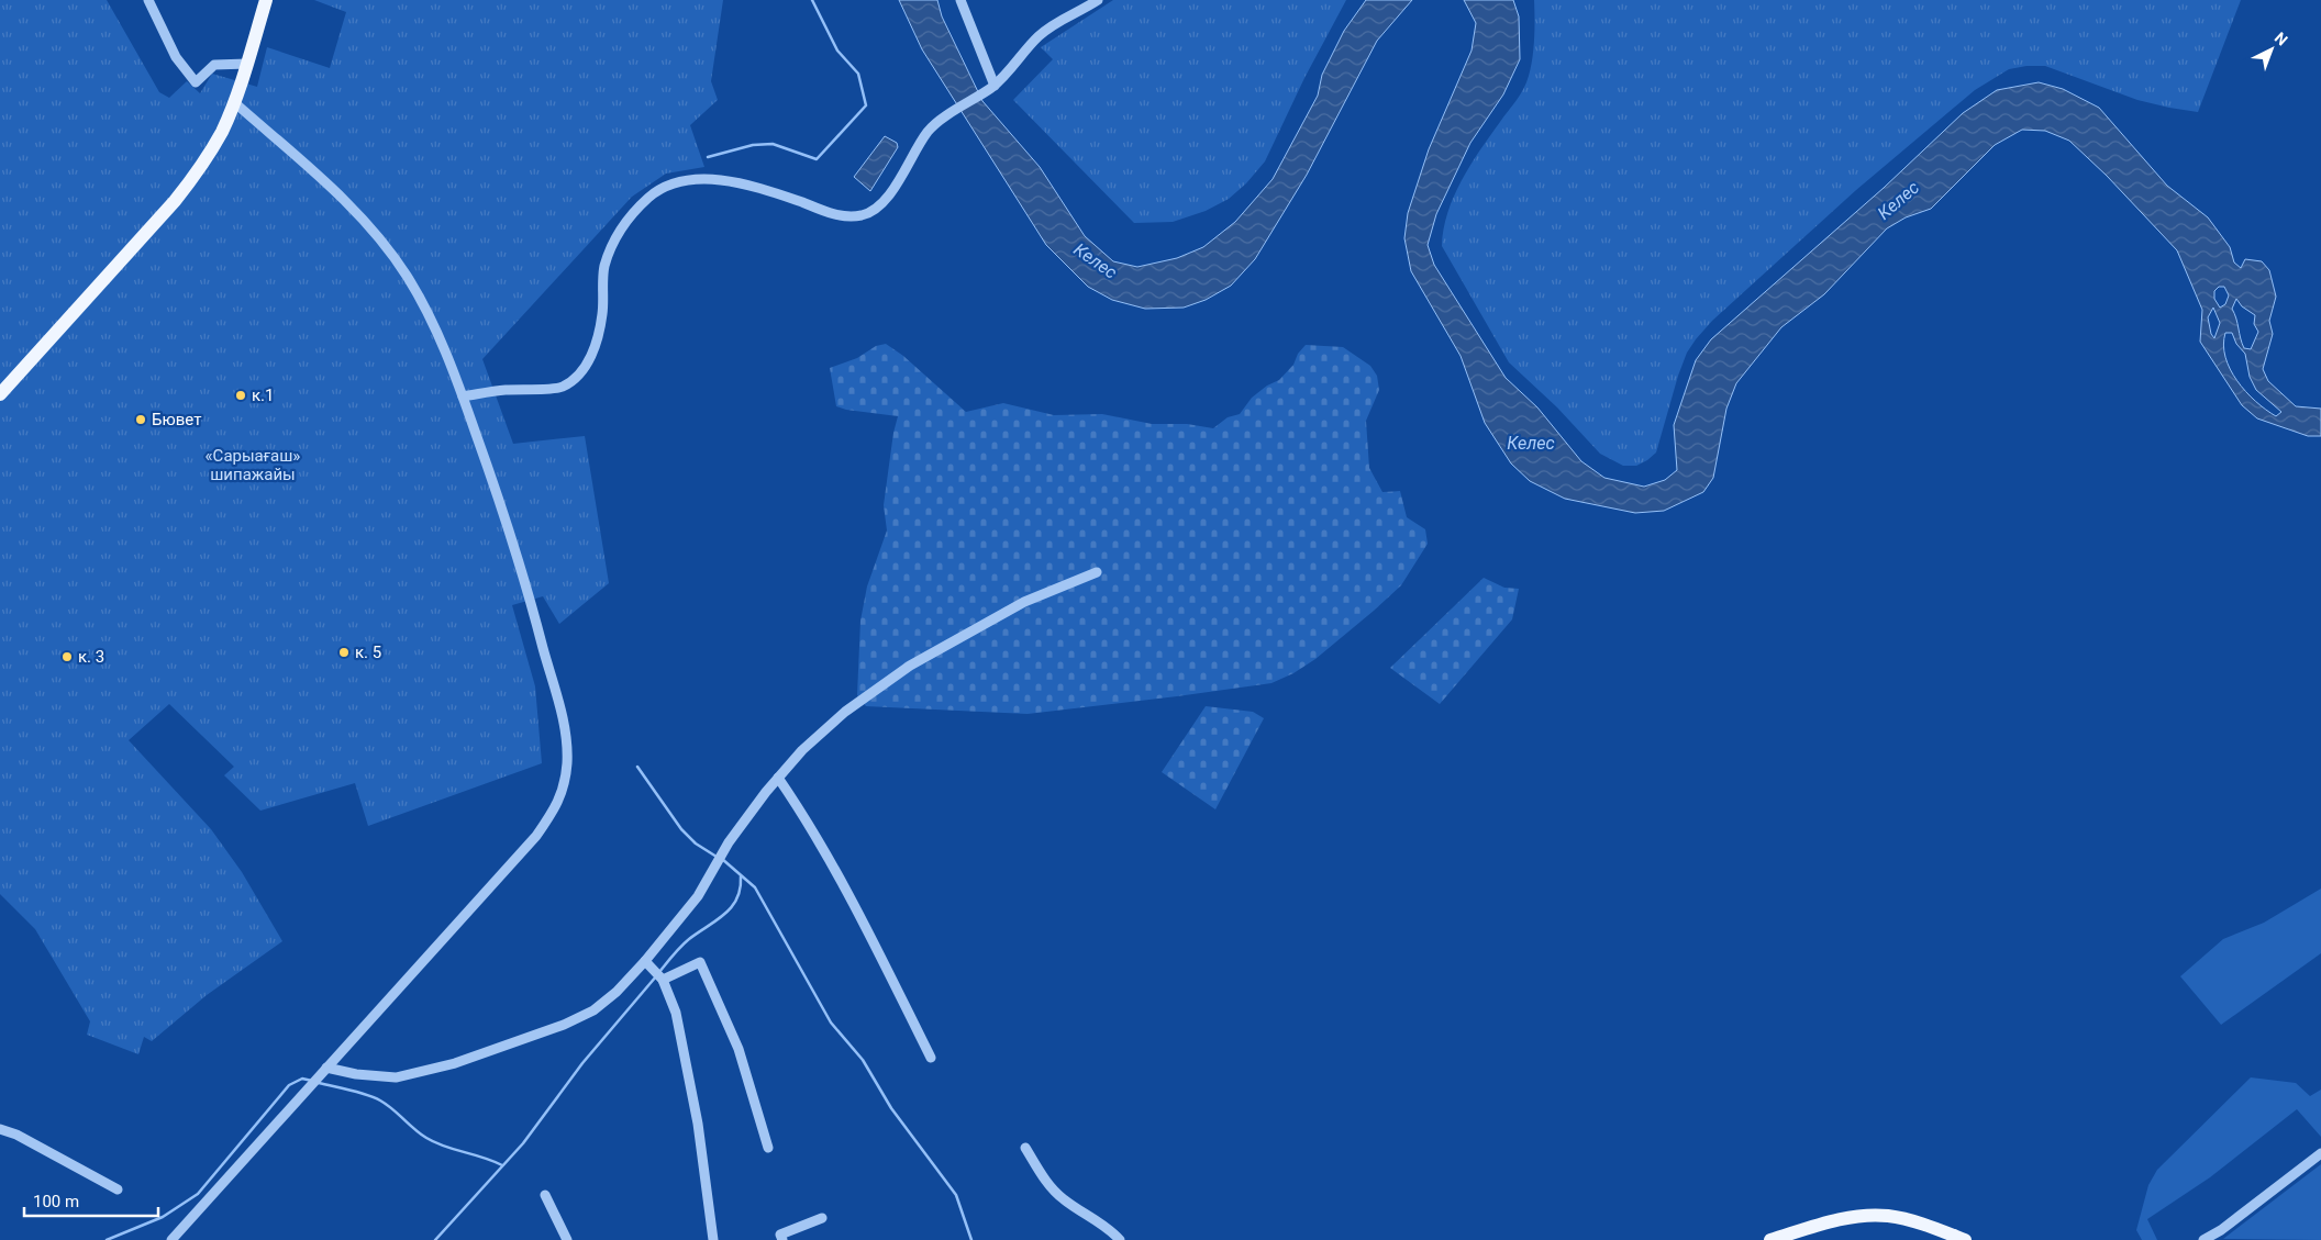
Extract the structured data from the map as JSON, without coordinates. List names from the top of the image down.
{
  "water": ["Келес"],
  "parks": ["«Сарыағаш» шипажайы"],
  "places": [
    "к.1",
    "Бювет",
    "к. 5",
    "к. 3"
  ],
  "scale_bar": "100 m",
  "north": "top right"
}
